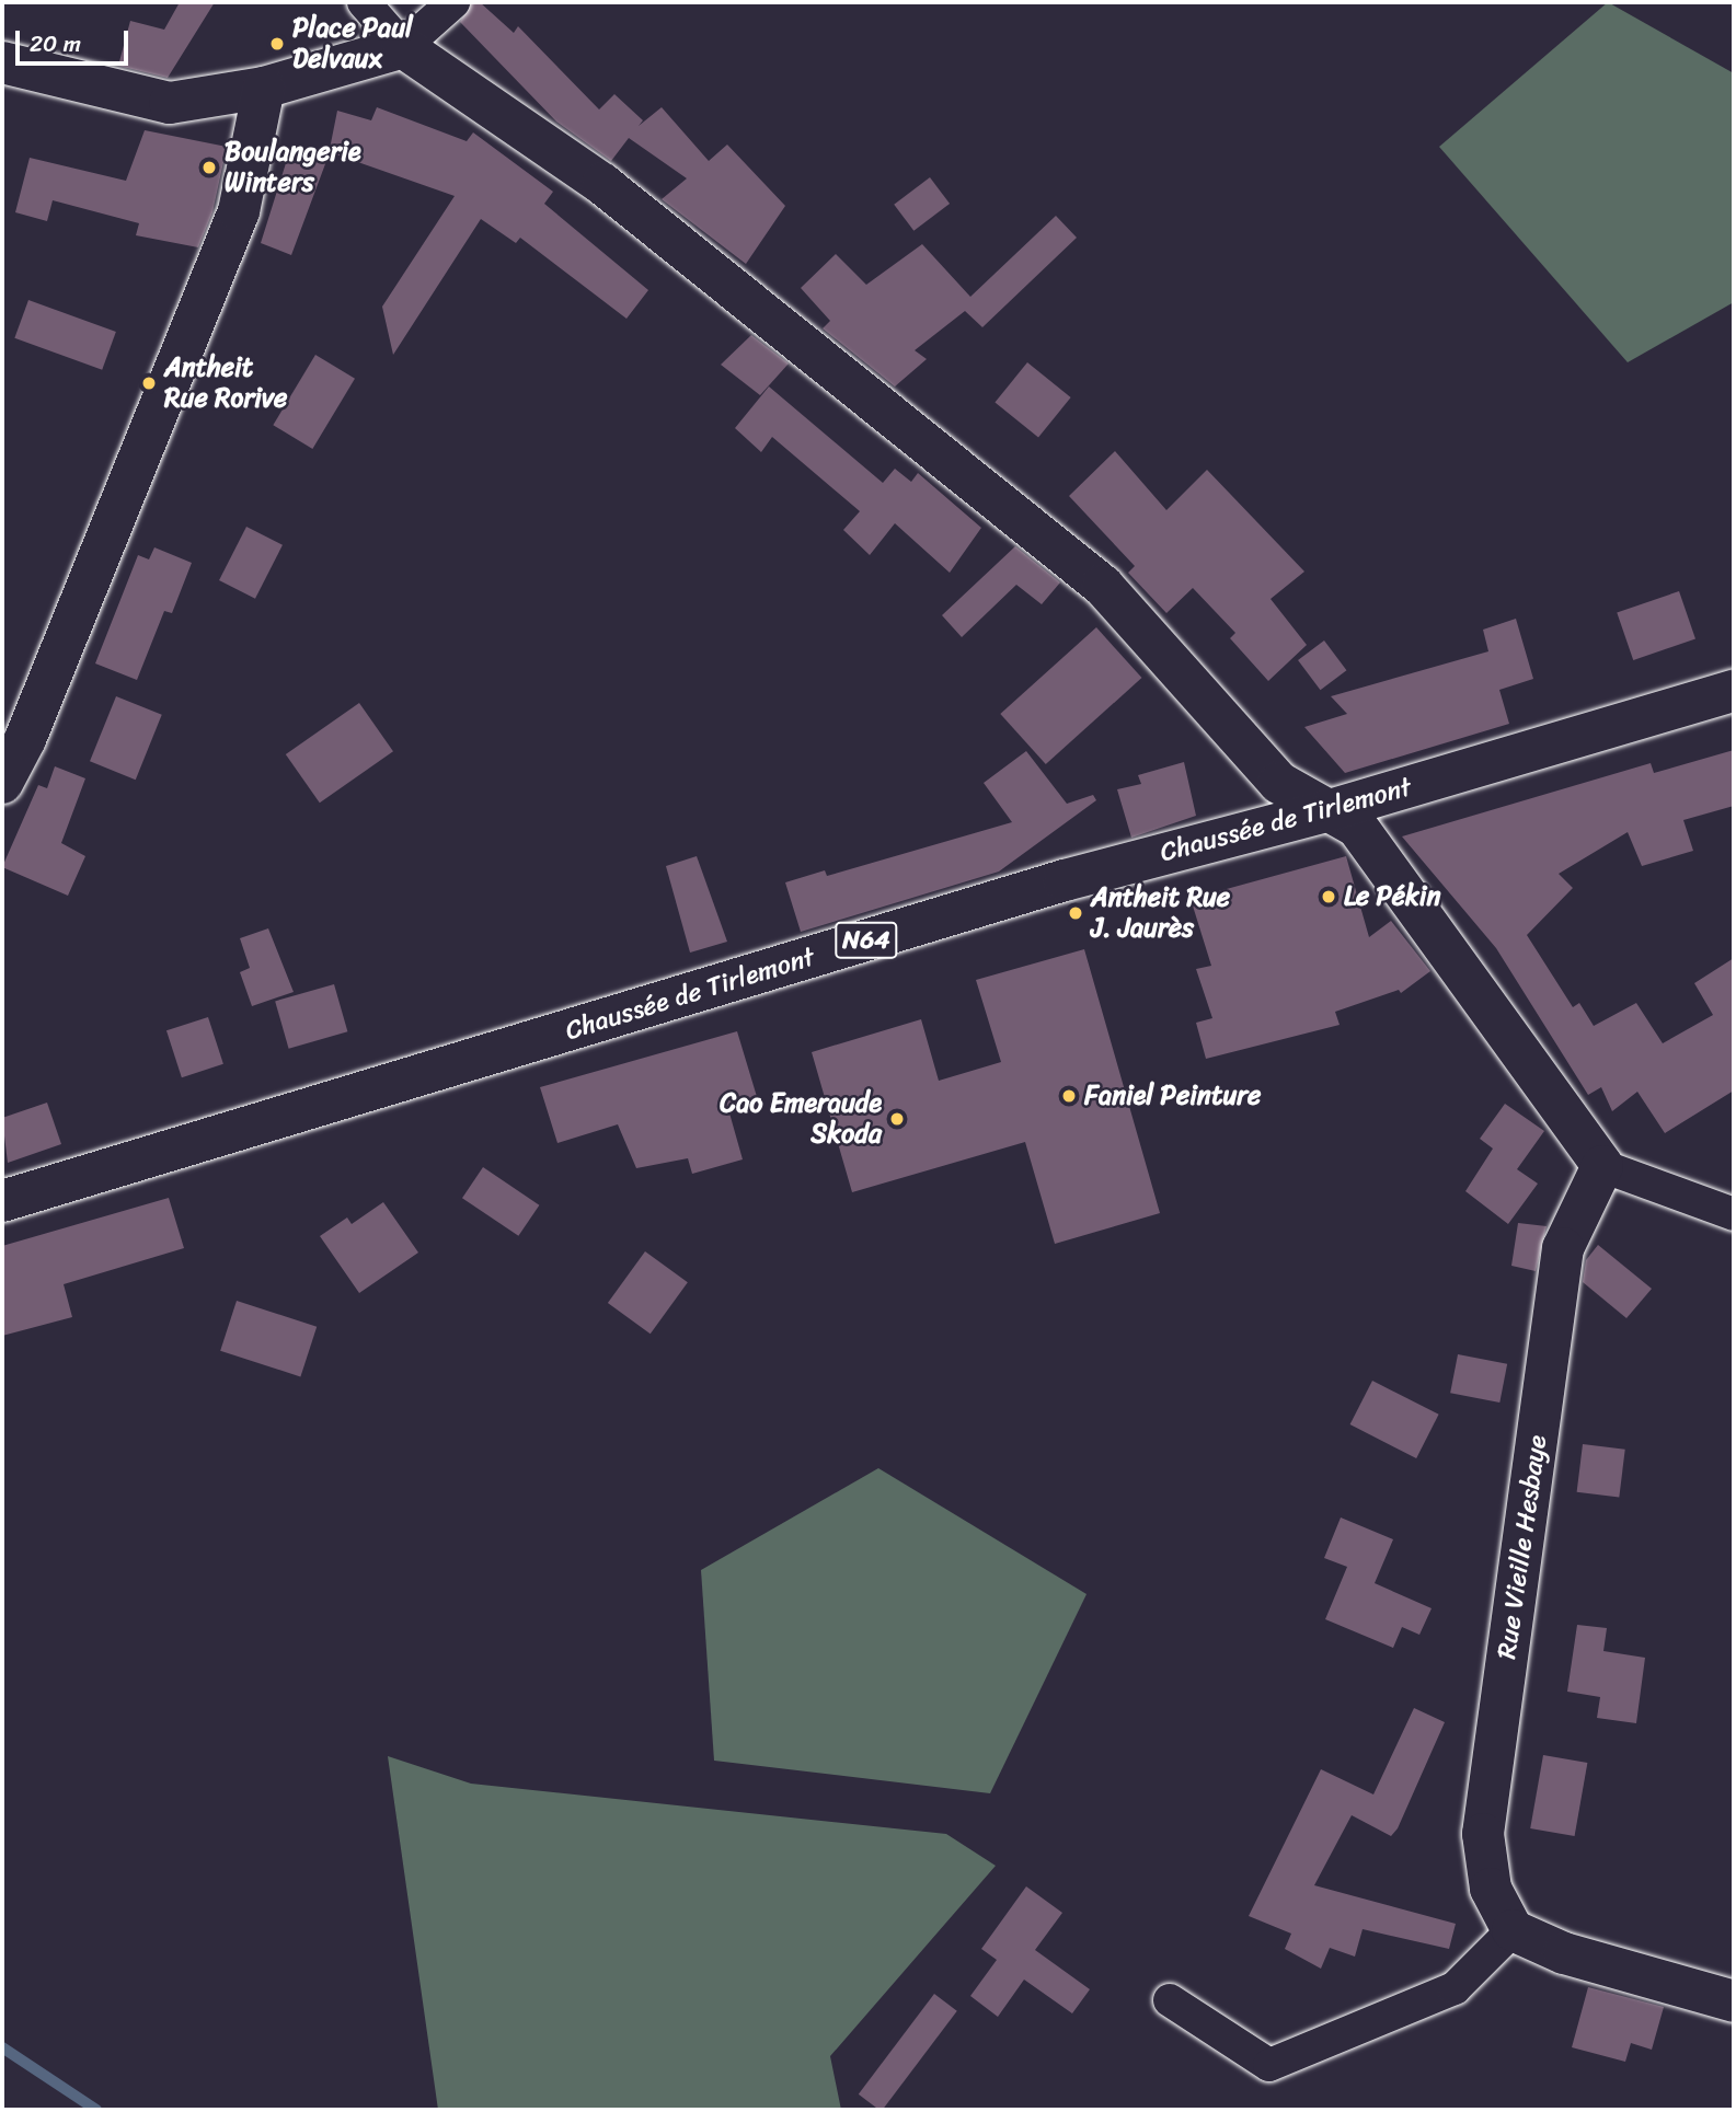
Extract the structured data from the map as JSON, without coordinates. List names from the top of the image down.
{
  "streets": {
    "street": ["Chaussée de Tirlemont", "N64", "Rue Vieille Hesbaye"]
  },
  "places": [
    "Place Paul Delvaux",
    "Boulangerie Winters",
    "Antheit Rue Rorive",
    "Le Pékin",
    "Antheit Rue J. Jaurès",
    "Faniel Peinture",
    "Cao Emeraude Skoda"
  ],
  "scale_bar": "20 m"
}
